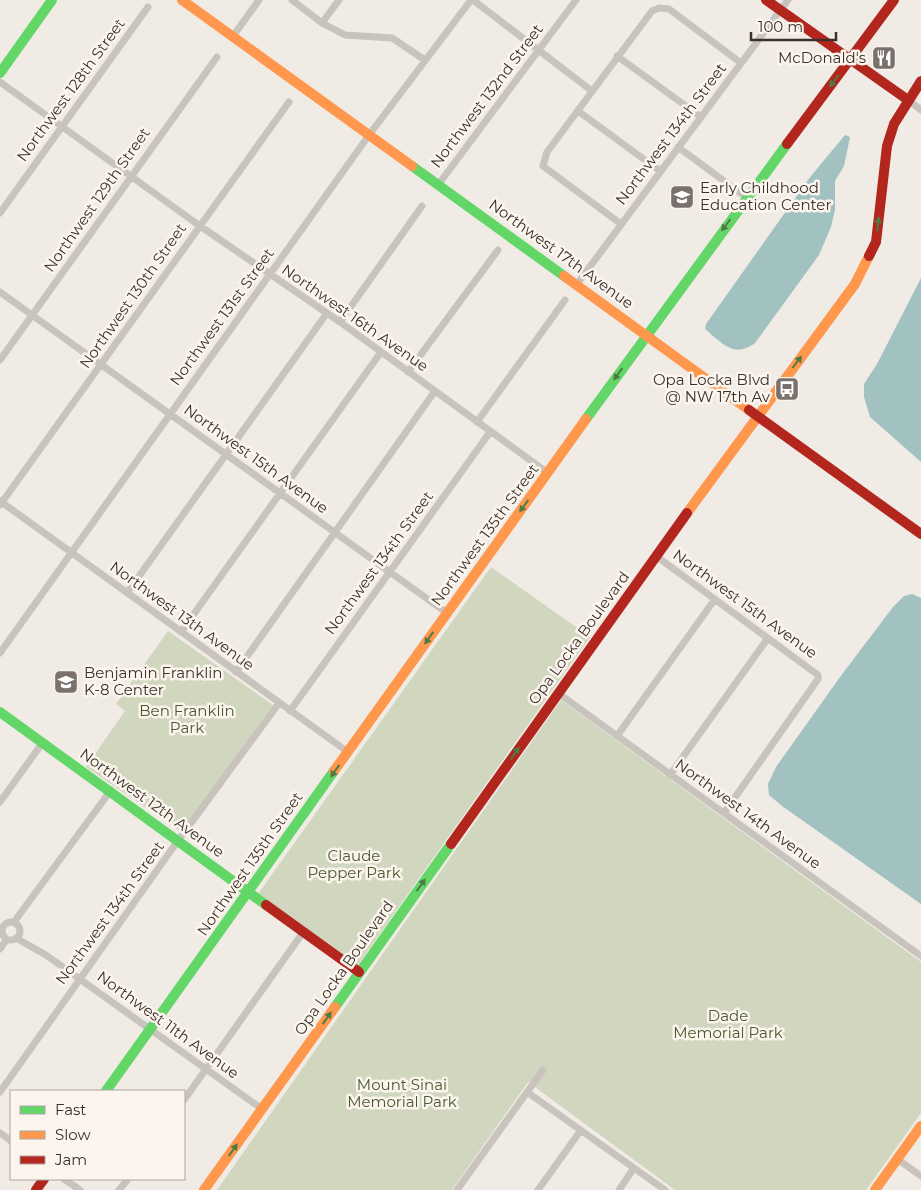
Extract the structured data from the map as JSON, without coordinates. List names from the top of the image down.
{
  "streets": {
    "main road": [
      "Northwest 17th Avenue",
      "Northwest 135th Street",
      "Opa Locka Boulevard",
      "Northwest 12th Avenue"
    ],
    "street": [
      "Northwest 128th Street",
      "Northwest 132nd Street",
      "Northwest 134th Street",
      "Northwest 129th Street",
      "Northwest 130th Street",
      "Northwest 131st Street",
      "Northwest 16th Avenue",
      "Northwest 15th Avenue",
      "Northwest 13th Avenue",
      "Northwest 14th Avenue",
      "Northwest 11th Avenue"
    ]
  },
  "crossings": [
    ["Northwest 128th Street", "Northwest 16th Avenue"],
    ["Northwest 132nd Street", "Northwest 17th Avenue"],
    ["Northwest 134th Street", "Northwest 17th Avenue"],
    ["Northwest 134th Street", "Northwest 16th Avenue"],
    ["Northwest 134th Street", "Northwest 15th Avenue"],
    ["Northwest 134th Street", "Northwest 13th Avenue"],
    ["Northwest 134th Street", "Northwest 12th Avenue"],
    ["Northwest 134th Street", "Northwest 11th Avenue"],
    ["Northwest 129th Street", "Northwest 16th Avenue"],
    ["Northwest 129th Street", "Northwest 15th Avenue"],
    ["Northwest 17th Avenue", "Northwest 131st Street"],
    ["Northwest 17th Avenue", "Northwest 135th Street"],
    ["Northwest 17th Avenue", "Opa Locka Boulevard"],
    ["Northwest 130th Street", "Northwest 16th Avenue"],
    ["Northwest 130th Street", "Northwest 15th Avenue"],
    ["Northwest 130th Street", "Northwest 13th Avenue"],
    ["Northwest 131st Street", "Northwest 16th Avenue"],
    ["Northwest 131st Street", "Northwest 15th Avenue"],
    ["Northwest 131st Street", "Northwest 13th Avenue"],
    ["Northwest 16th Avenue", "Northwest 135th Street"],
    ["Northwest 15th Avenue", "Northwest 135th Street"],
    ["Northwest 15th Avenue", "Opa Locka Boulevard"],
    ["Northwest 15th Avenue", "Northwest 14th Avenue"],
    ["Northwest 135th Street", "Northwest 13th Avenue"],
    ["Northwest 135th Street", "Northwest 12th Avenue"],
    ["Northwest 135th Street", "Northwest 11th Avenue"],
    ["Opa Locka Boulevard", "Northwest 12th Avenue"],
    ["Opa Locka Boulevard", "Northwest 14th Avenue"],
    ["Opa Locka Boulevard", "Northwest 11th Avenue"]
  ],
  "one_way": ["Northwest 135th Street", "Opa Locka Boulevard"],
  "parks": [
    "Ben Franklin Park",
    "Claude Pepper Park",
    "Dade Memorial Park",
    "Mount Sinai Memorial Park"
  ],
  "places": {
    "restaurant": ["McDonald's"],
    "school or university": ["Early Childhood Education Center", "Benjamin Franklin K-8 Center"],
    "bus stop": ["Opa Locka Blvd @ NW 17th Av"]
  },
  "legend": ["Fast", "Slow", "Jam"],
  "scale_bar": "100 m"
}
